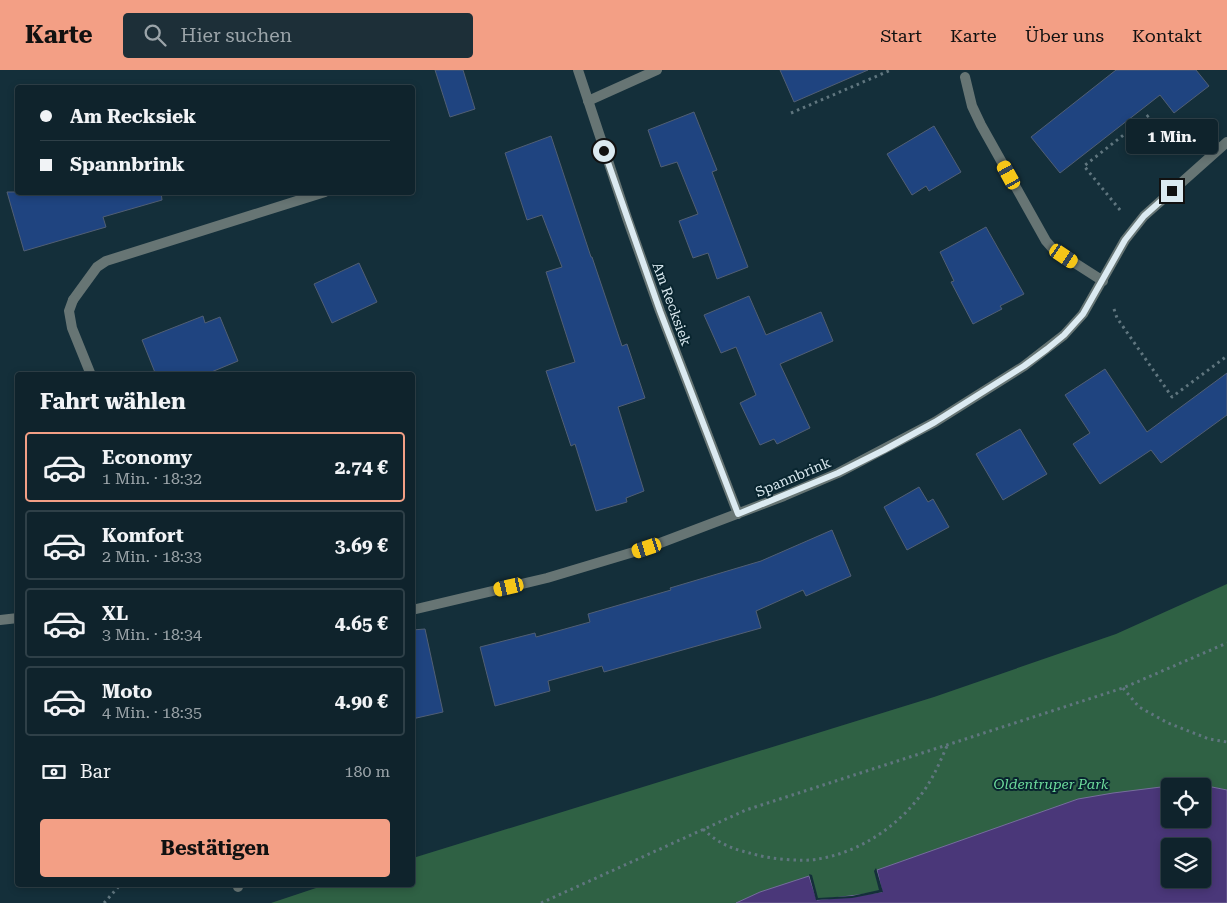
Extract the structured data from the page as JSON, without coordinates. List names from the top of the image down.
{
  "streets": {
    "street": ["Am Recksiek", "Spannbrink"]
  },
  "crossings": [
    ["Am Recksiek", "Spannbrink"]
  ],
  "parks": ["Oldentruper Park"],
  "page": {
    "header": "Karte",
    "search": "Hier suchen",
    "nav": [
      "Start",
      "Karte",
      "Über uns",
      "Kontakt"
    ],
    "banner": ["Am Recksiek", "Spannbrink"],
    "bubble": "1 Min.",
    "heading": "Fahrt wählen",
    "list": [
      {
        "name": "Economy",
        "note": "1 Min. · 18:32",
        "value": "2.74 €"
      },
      {
        "name": "Komfort",
        "note": "2 Min. · 18:33",
        "value": "3.69 €"
      },
      {
        "name": "XL",
        "note": "3 Min. · 18:34",
        "value": "4.65 €"
      },
      {
        "name": "Moto",
        "note": "4 Min. · 18:35",
        "value": "4.90 €"
      }
    ],
    "pay": ["Bar", "180 m"],
    "buttons": "Bestätigen"
  }
}
